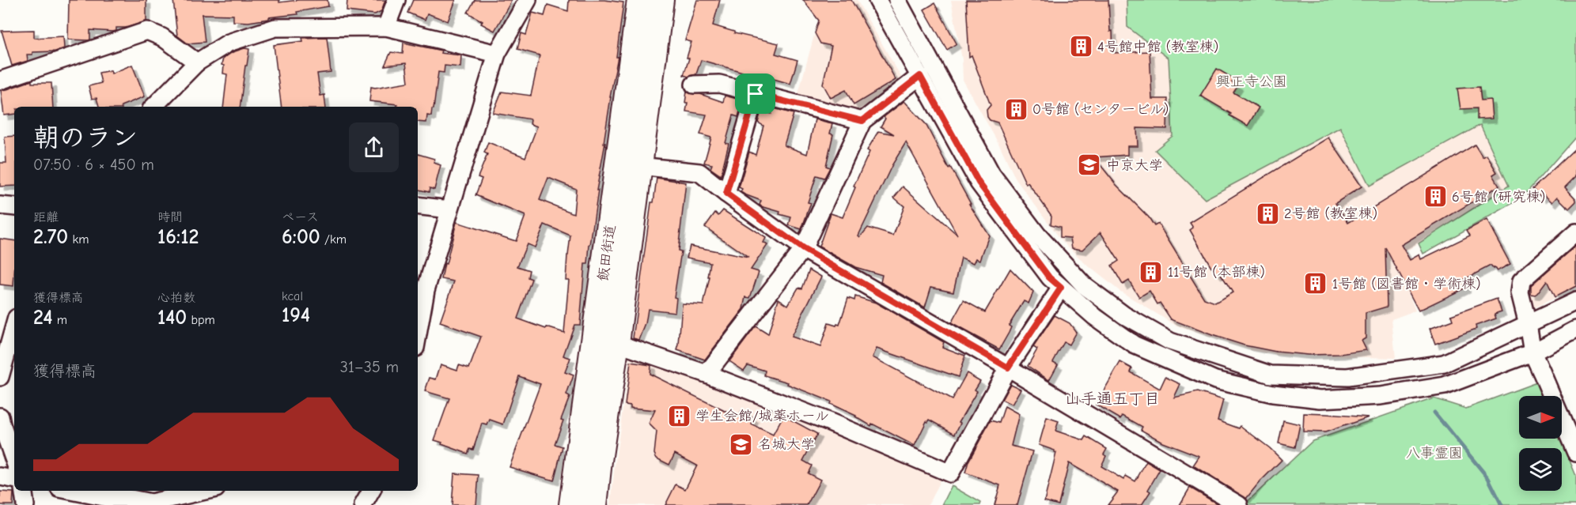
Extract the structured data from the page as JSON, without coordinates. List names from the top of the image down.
{
  "streets": {
    "highway": ["飯田街道"]
  },
  "districts": ["山手通五丁目"],
  "parks": ["興正寺公園", "八事霊園"],
  "places": {
    "building": [
      "4号館中館 (教室棟)",
      "0号館 (センタービル)",
      "6号館 (研究棟)",
      "2号館 (教室棟)",
      "11号館 (本部棟)",
      "1号館 (図書館・学術棟)",
      "学生会館/城薬ホール"
    ],
    "school or university": ["中京大学", "名城大学"]
  },
  "north": "right",
  "page": {
    "heading": ["朝のラン", "07:50 · 6 × 450 m"],
    "stats": [
      ["距離", "2.70 km"],
      ["時間", "16:12"],
      ["ペース", "6:00 /km"],
      ["獲得標高", "24 m"],
      ["心拍数", "140 bpm"],
      ["kcal", "194"]
    ],
    "chart": ["獲得標高", "31–35 m"]
  }
}
